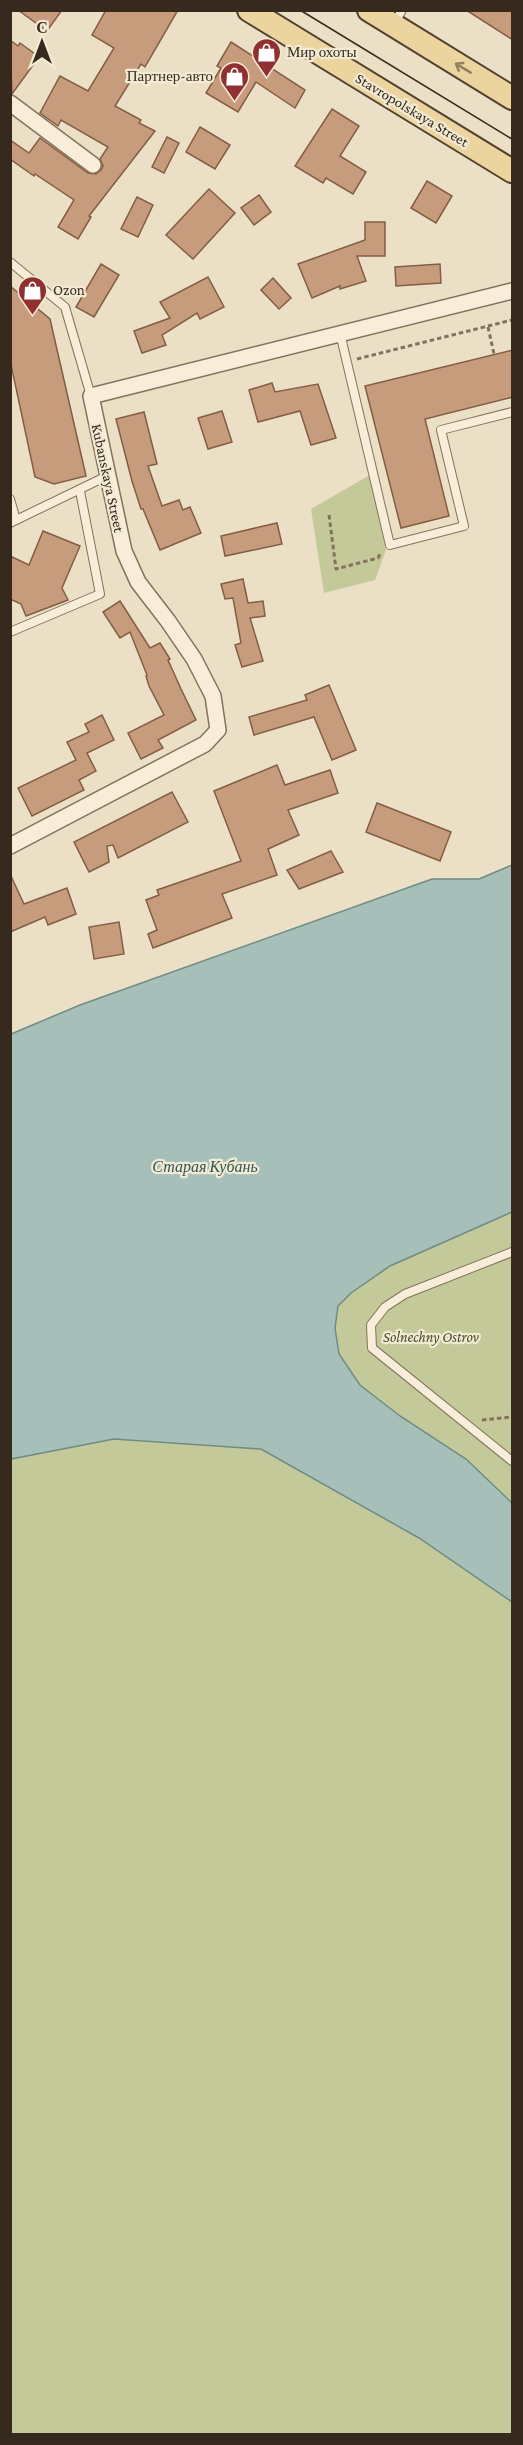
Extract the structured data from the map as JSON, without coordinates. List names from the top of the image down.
{
  "streets": {
    "main road": ["Stavropolskaya Street"],
    "street": ["Kubanskaya Street"]
  },
  "water": ["Старая Кубань"],
  "parks": ["Solnechny Ostrov"],
  "places": {
    "shop": ["Мир охоты", "Партнер-авто", "Ozon"]
  },
  "north": "top"
}
